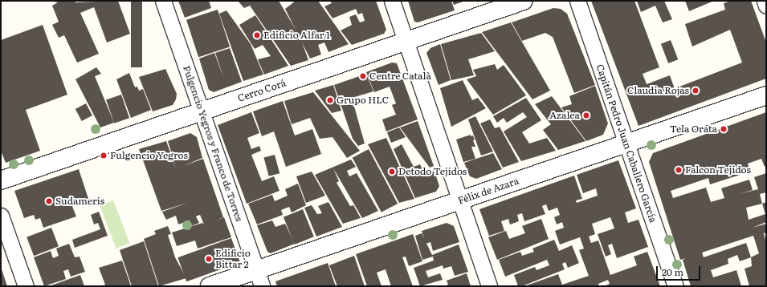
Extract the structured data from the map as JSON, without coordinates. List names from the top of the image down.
{
  "streets": {
    "street": [
      "Cerro Corá",
      "Fulgencio Yegros y Franco de Torres",
      "Capitán Pedro Juan Caballero García",
      "Félix de Azara"
    ]
  },
  "crossings": [
    ["Cerro Corá", "Fulgencio Yegros y Franco de Torres"],
    ["Fulgencio Yegros y Franco de Torres", "Félix de Azara"],
    ["Capitán Pedro Juan Caballero García", "Félix de Azara"]
  ],
  "places": [
    "Edificio Alfar 1",
    "Centre Català",
    "Claudia Rojas",
    "Grupo HLC",
    "Azalea",
    "Tela Orata",
    "Fulgencio Yegros",
    "Falcon Tejidos",
    "Detodo Tejidos",
    "Sudameris",
    "Edificio Bittar 2"
  ],
  "scale_bar": "20 m"
}
